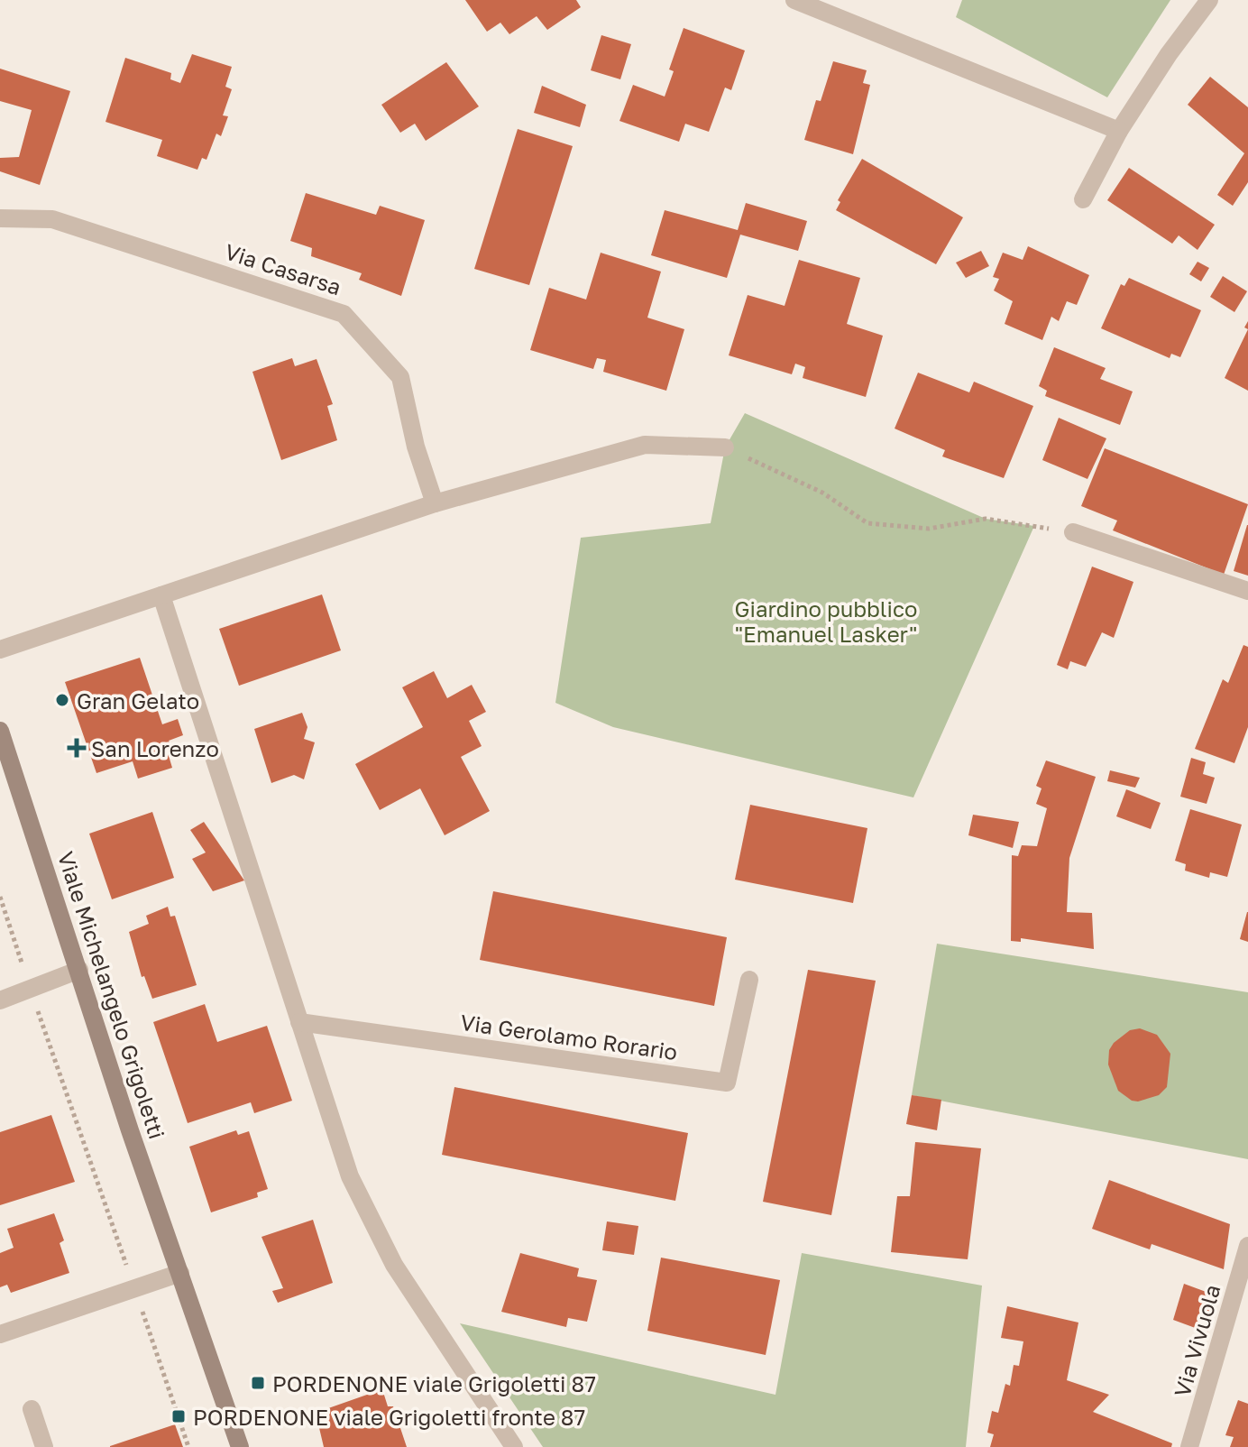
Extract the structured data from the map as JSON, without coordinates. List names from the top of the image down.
{
  "streets": {
    "main road": ["Viale Michelangelo Grigoletti"],
    "street": ["Via Casarsa", "Via Gerolamo Rorario", "Via Vivuola"]
  },
  "parks": ["Giardino pubblico \"Emanuel Lasker\""],
  "places": {
    "other": ["Gran Gelato"],
    "health": ["San Lorenzo"],
    "transit": ["PORDENONE viale Grigoletti 87", "PORDENONE viale Grigoletti fronte 87"]
  }
}
